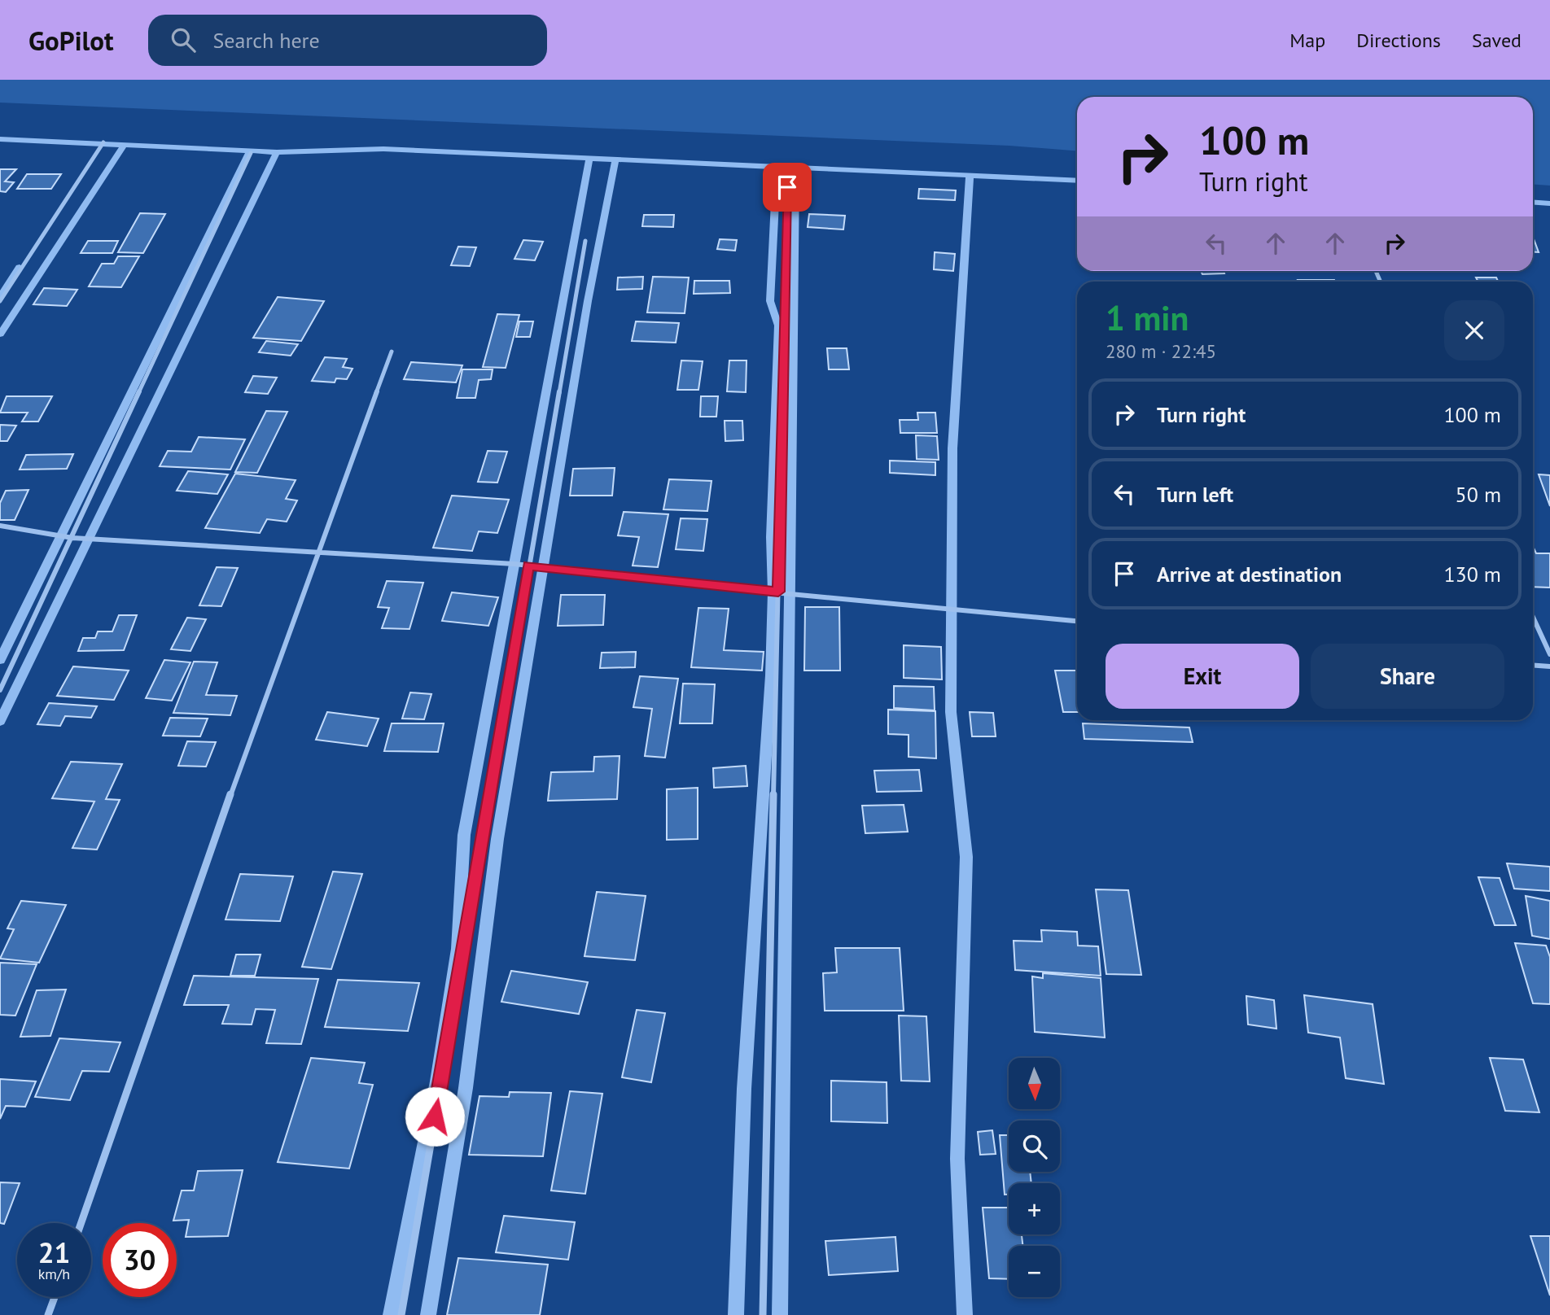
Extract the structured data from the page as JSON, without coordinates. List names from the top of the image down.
{
  "north": "bottom",
  "page": {
    "header": "GoPilot",
    "search": "Search here",
    "nav": ["Map", "Directions", "Saved"],
    "turn": ["100 m", "Turn right"],
    "heading": ["1 min", "280 m · 22:45"],
    "list": [
      {
        "name": "Turn right",
        "value": "100 m"
      },
      {
        "name": "Turn left",
        "value": "50 m"
      },
      {
        "name": "Arrive at destination",
        "value": "130 m"
      }
    ],
    "buttons": ["Exit", "Share"],
    "map_buttons": ["+", "−"],
    "speed": "21 km/h",
    "limit": "30"
  }
}
